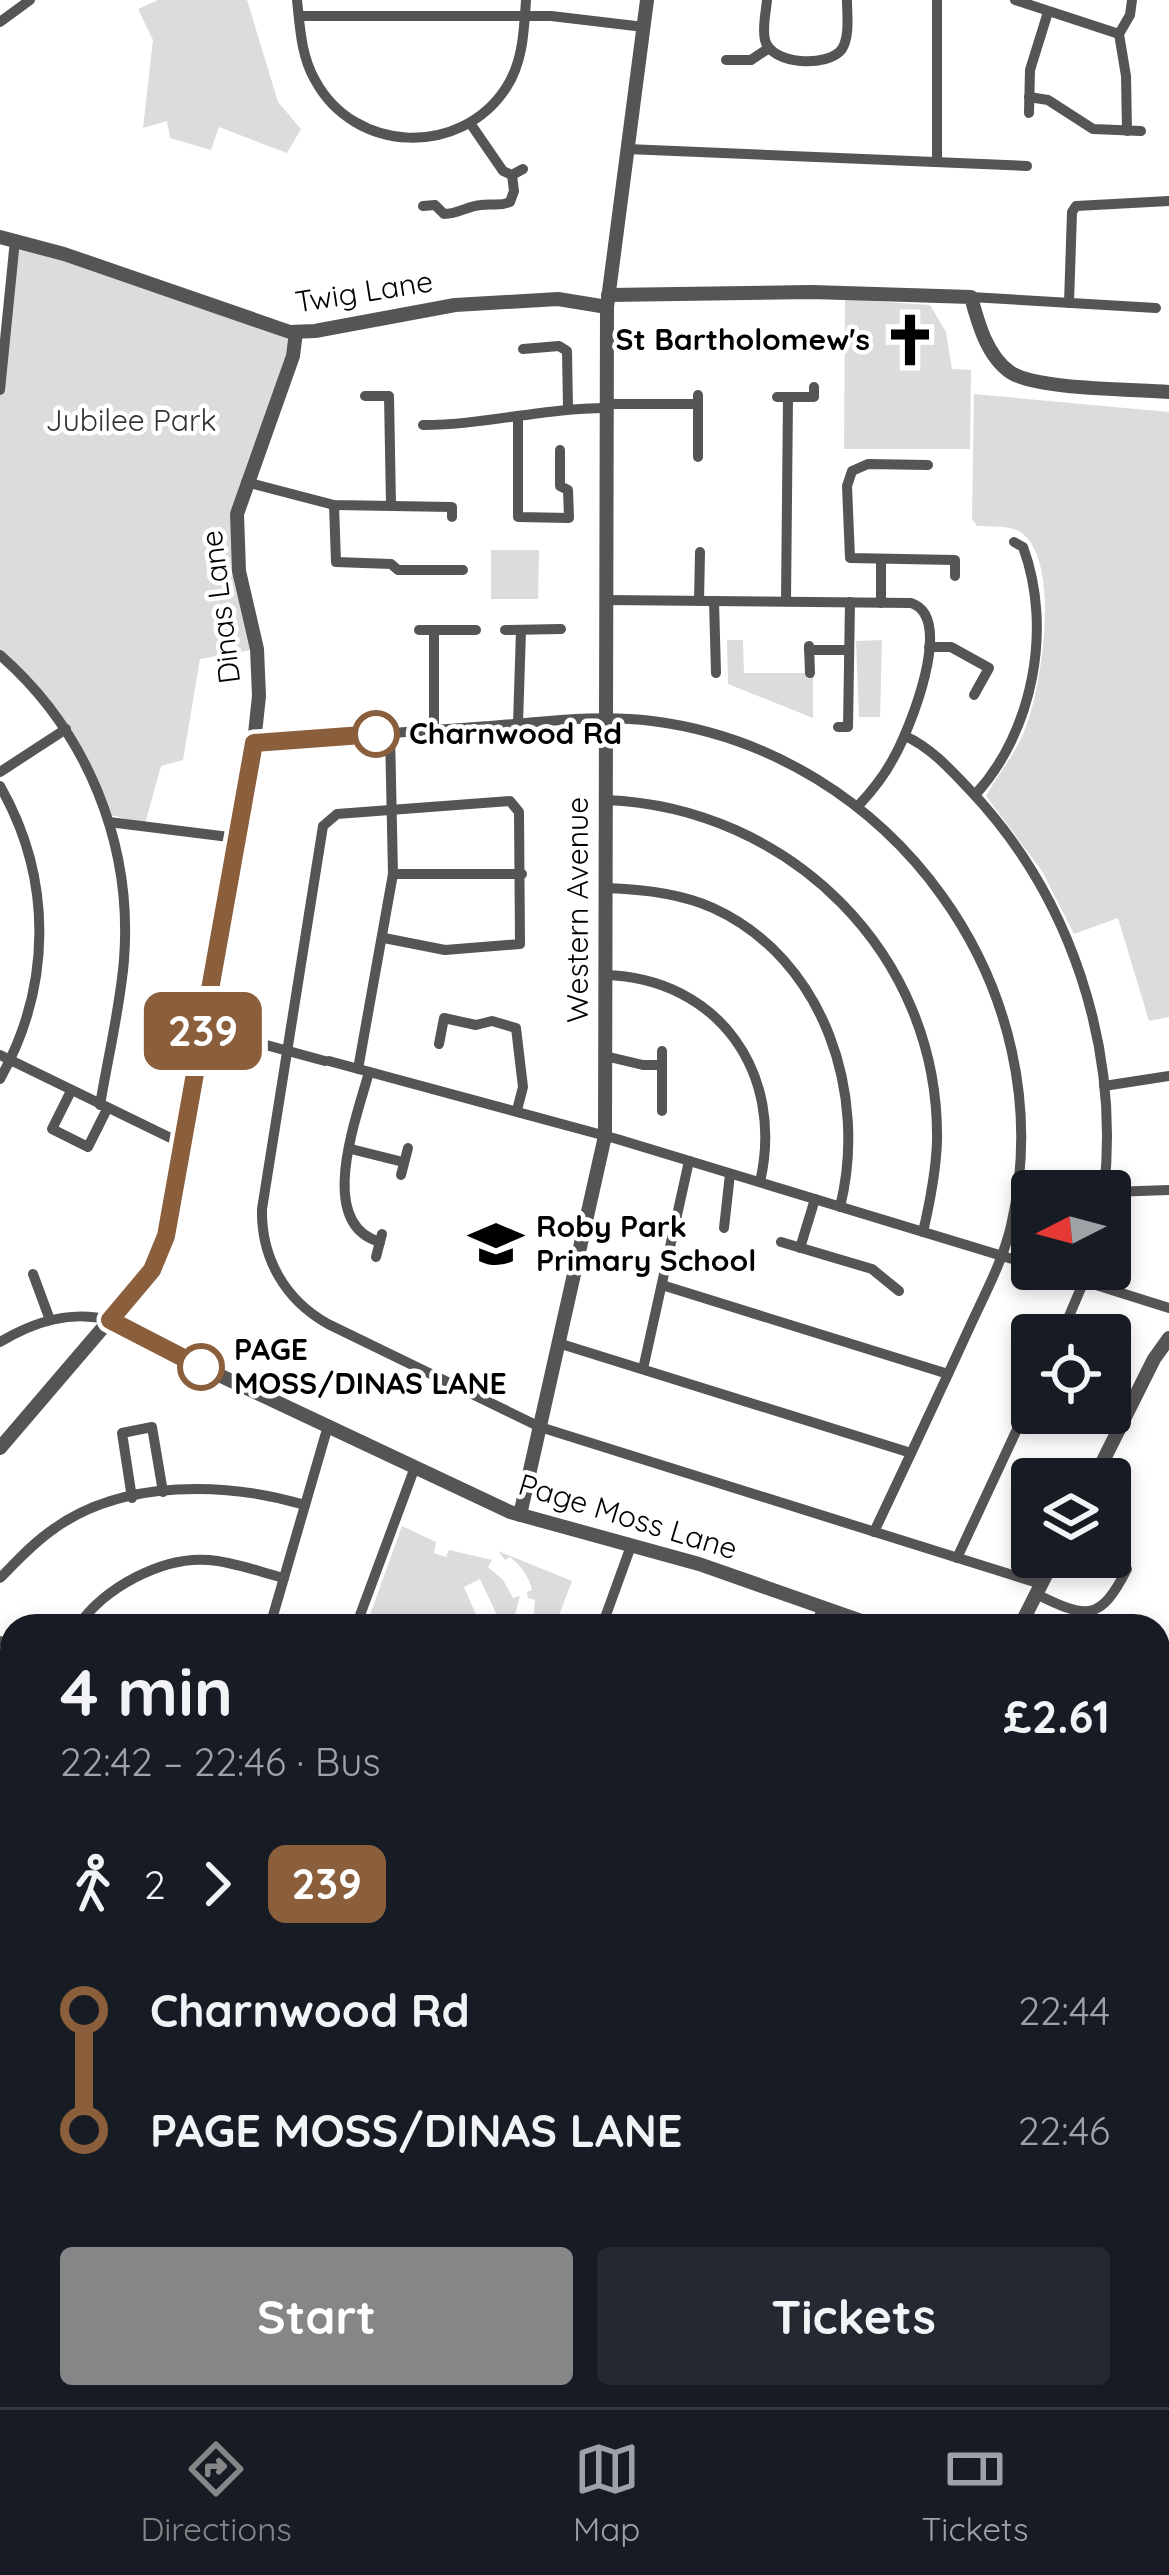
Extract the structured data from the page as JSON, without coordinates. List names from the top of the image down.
{
  "streets": {
    "street": [
      "Twig Lane",
      "Dinas Lane",
      "Western Avenue",
      "Page Moss Lane"
    ]
  },
  "crossings": [
    ["Twig Lane", "Dinas Lane"],
    ["Twig Lane", "Western Avenue"],
    ["Dinas Lane", "Page Moss Lane"],
    ["Western Avenue", "Page Moss Lane"]
  ],
  "parks": ["Jubilee Park"],
  "places": {
    "church": ["St Bartholomew's"],
    "other": ["Charnwood Rd", "PAGE MOSS/DINAS LANE"],
    "school or university": ["Roby Park Primary School"]
  },
  "lines": ["bus line 239"],
  "north": "left",
  "page": {
    "on_map": "239",
    "heading": ["4 min", "22:42 – 22:46 · Bus", "£2.61"],
    "legs": ["2", "239"],
    "list": [
      {
        "name": "Charnwood Rd",
        "value": "22:44"
      },
      {
        "name": "PAGE MOSS/DINAS LANE",
        "value": "22:46"
      }
    ],
    "buttons": ["Start", "Tickets"],
    "tabs": ["Directions", "Map", "Tickets"]
  }
}
